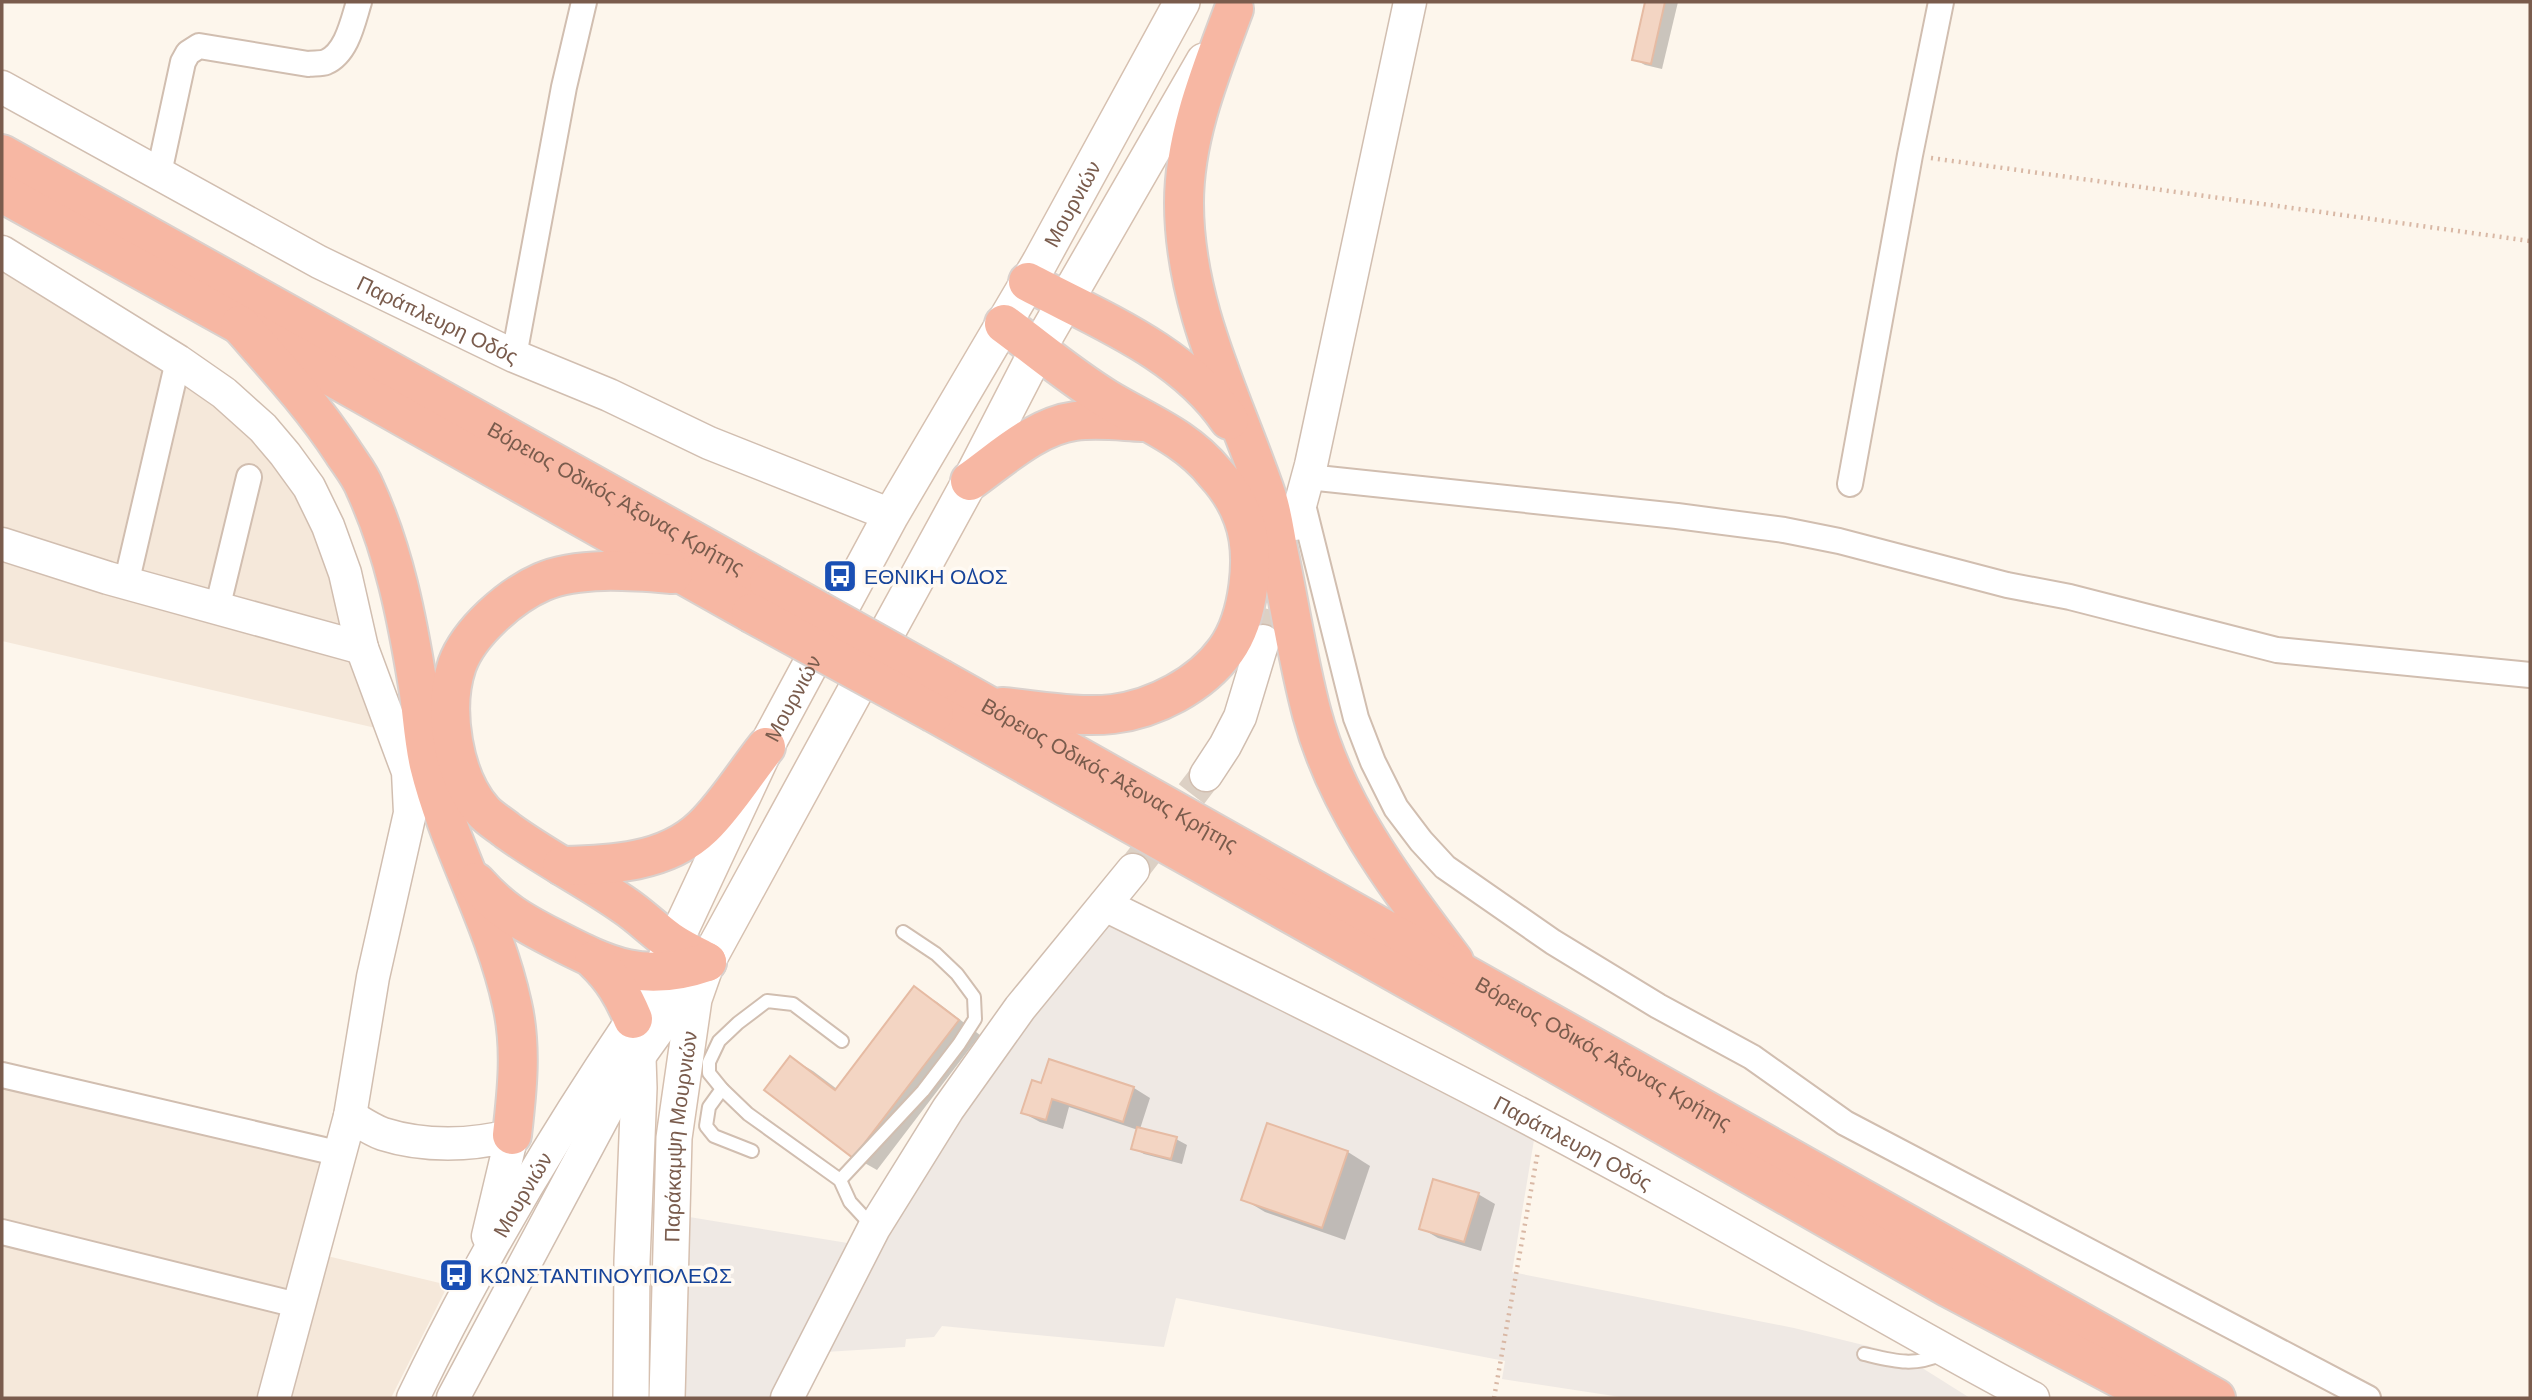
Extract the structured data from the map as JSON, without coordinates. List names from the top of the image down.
{
  "streets": {
    "highway": ["Βόρειος Οδικός Άξονας Κρήτης"],
    "main road": ["Μουρνιών", "Παράκαμψη Μουρνιών"],
    "street": ["Παράπλευρη Οδός"]
  },
  "crossings": [
    ["Μουρνιών", "Παράπλευρη Οδός"],
    ["Μουρνιών", "Παράκαμψη Μουρνιών"]
  ],
  "places": {
    "bus stop": ["ΕΘΝΙΚΗ ΟΔΟΣ", "ΚΩΝΣΤΑΝΤΙΝΟΥΠΟΛΕΩΣ"]
  }
}
